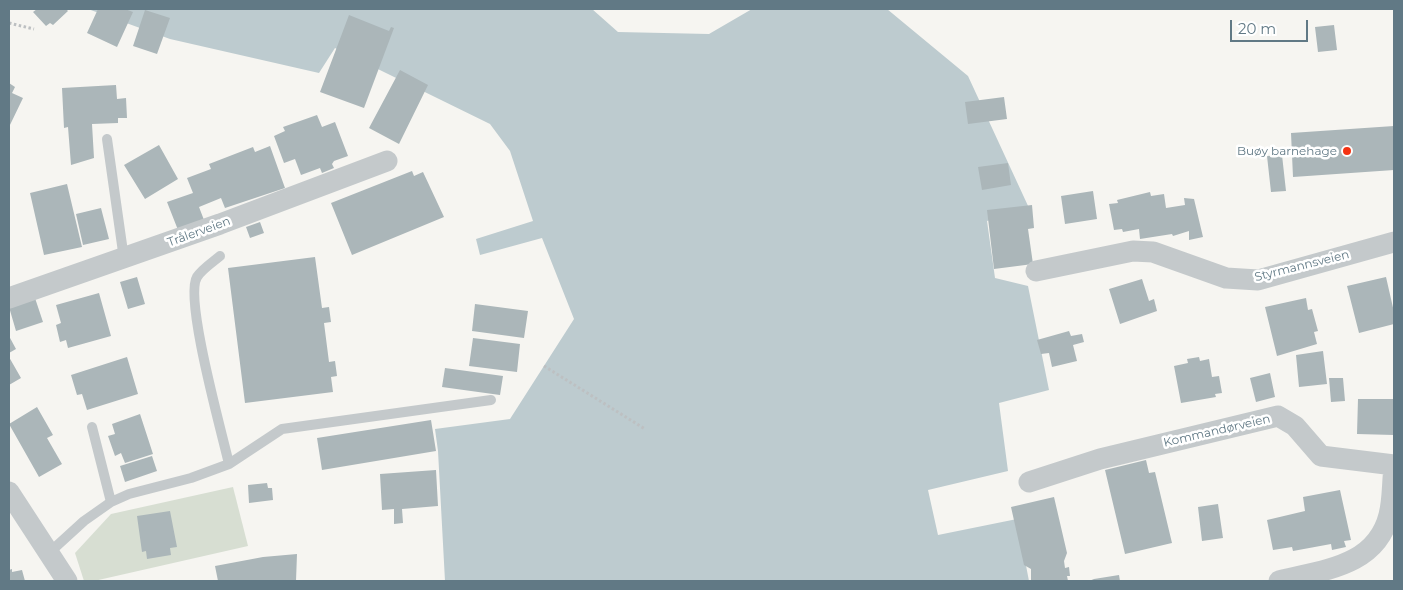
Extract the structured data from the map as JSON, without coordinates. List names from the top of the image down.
{
  "streets": {
    "street": ["Trålerveien", "Styrmannsveien", "Kommandørveien"]
  },
  "places": ["Buøy barnehage"],
  "scale_bar": "20 m"
}
